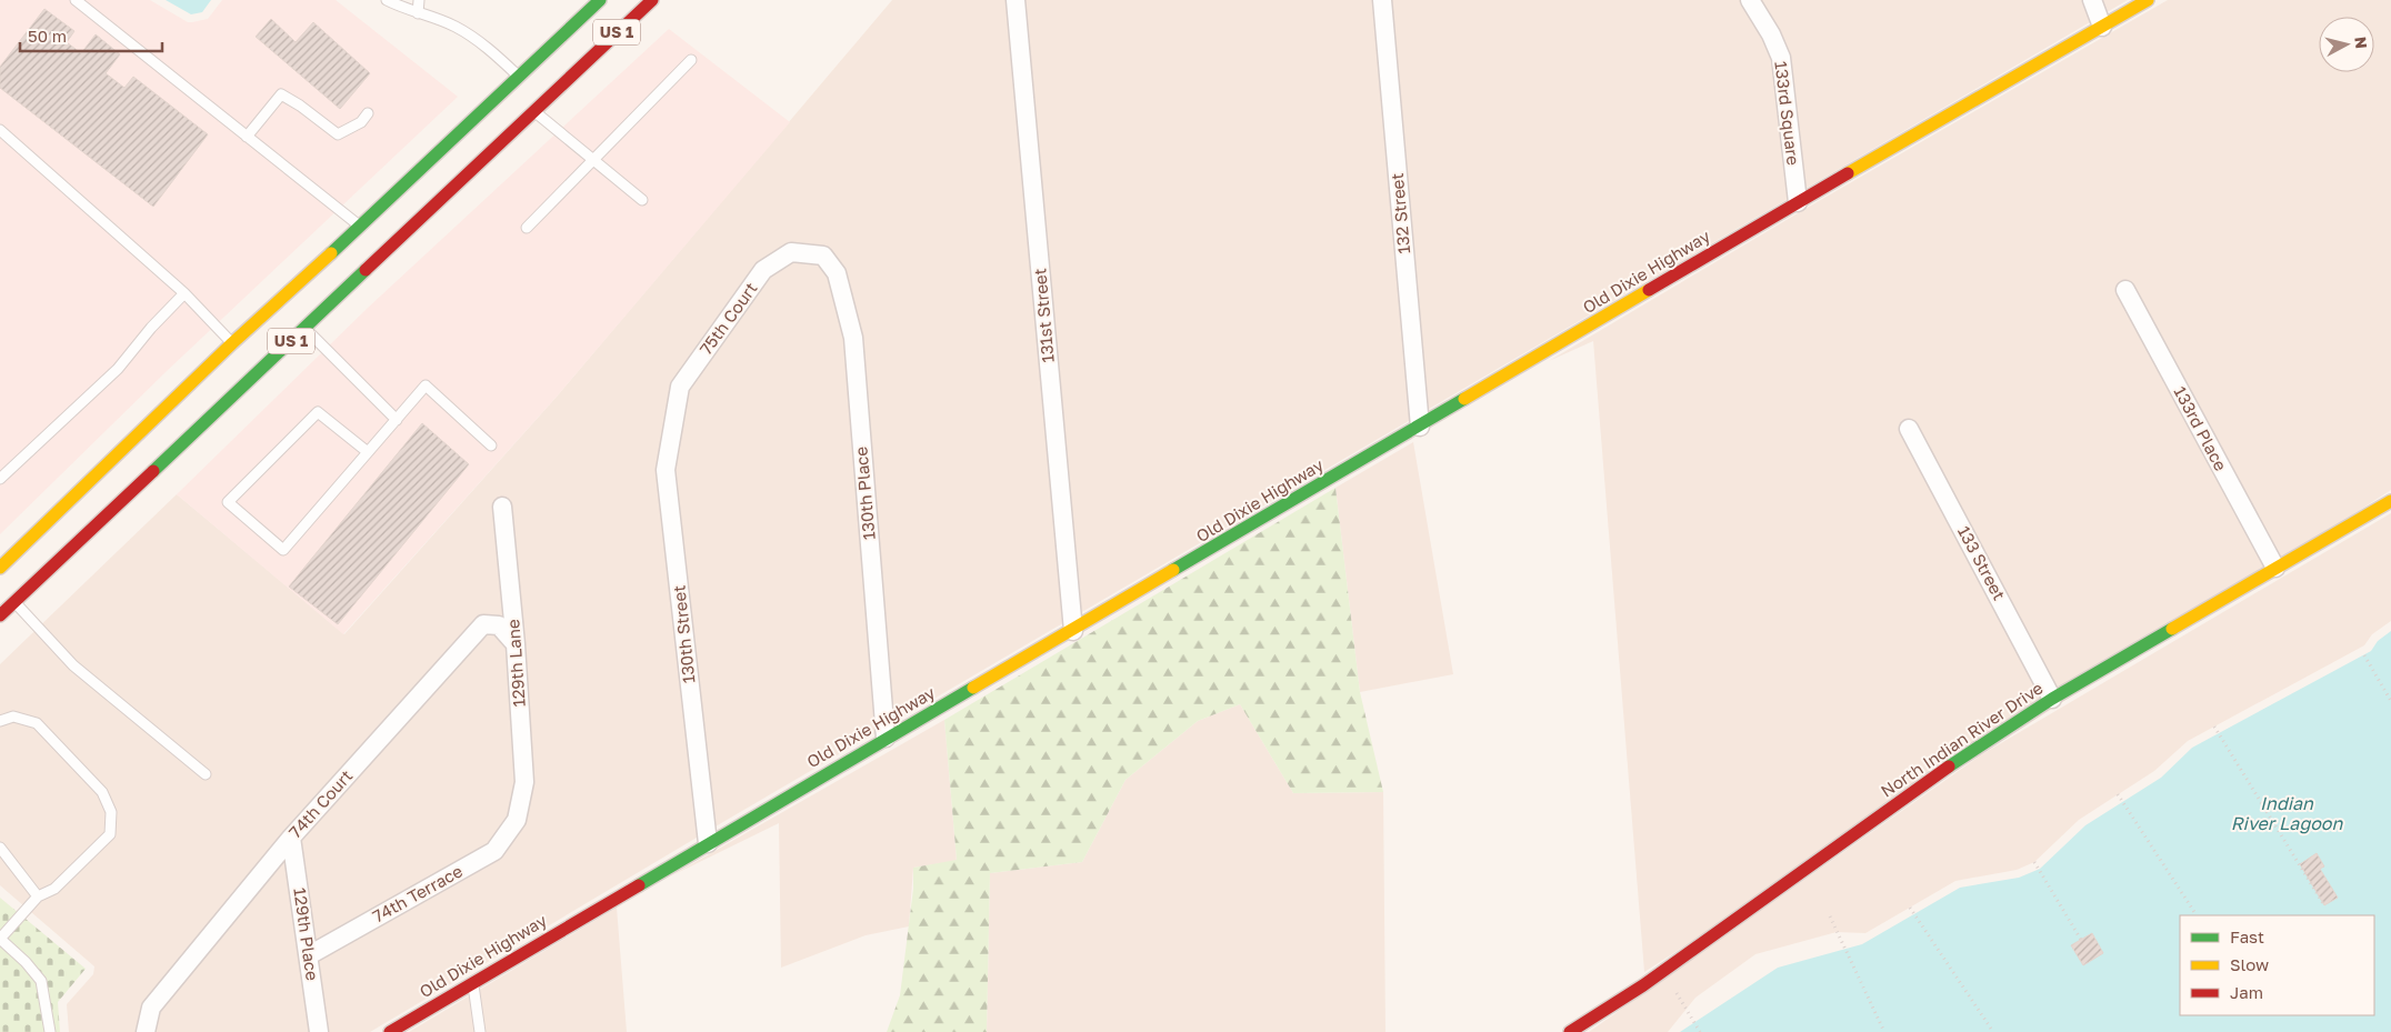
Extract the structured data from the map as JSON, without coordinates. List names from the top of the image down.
{
  "streets": {
    "street": [
      "US 1",
      "133rd Square",
      "132 Street",
      "Old Dixie Highway",
      "131st Street",
      "75th Court",
      "133rd Place",
      "130th Place",
      "133 Street",
      "130th Street",
      "129th Lane",
      "North Indian River Drive",
      "74th Court",
      "74th Terrace",
      "129th Place"
    ]
  },
  "crossings": [
    ["133rd Square", "Old Dixie Highway"],
    ["132 Street", "Old Dixie Highway"],
    ["Old Dixie Highway", "131st Street"],
    ["Old Dixie Highway", "130th Place"],
    ["Old Dixie Highway", "130th Street"],
    ["75th Court", "130th Place"],
    ["75th Court", "130th Street"],
    ["133rd Place", "North Indian River Drive"],
    ["133 Street", "North Indian River Drive"],
    ["129th Lane", "74th Court"],
    ["129th Lane", "74th Terrace"],
    ["74th Court", "129th Place"],
    ["74th Terrace", "129th Place"]
  ],
  "water": ["Indian River Lagoon"],
  "legend": ["Fast", "Slow", "Jam"],
  "scale_bar": "50 m",
  "north": "right"
}
